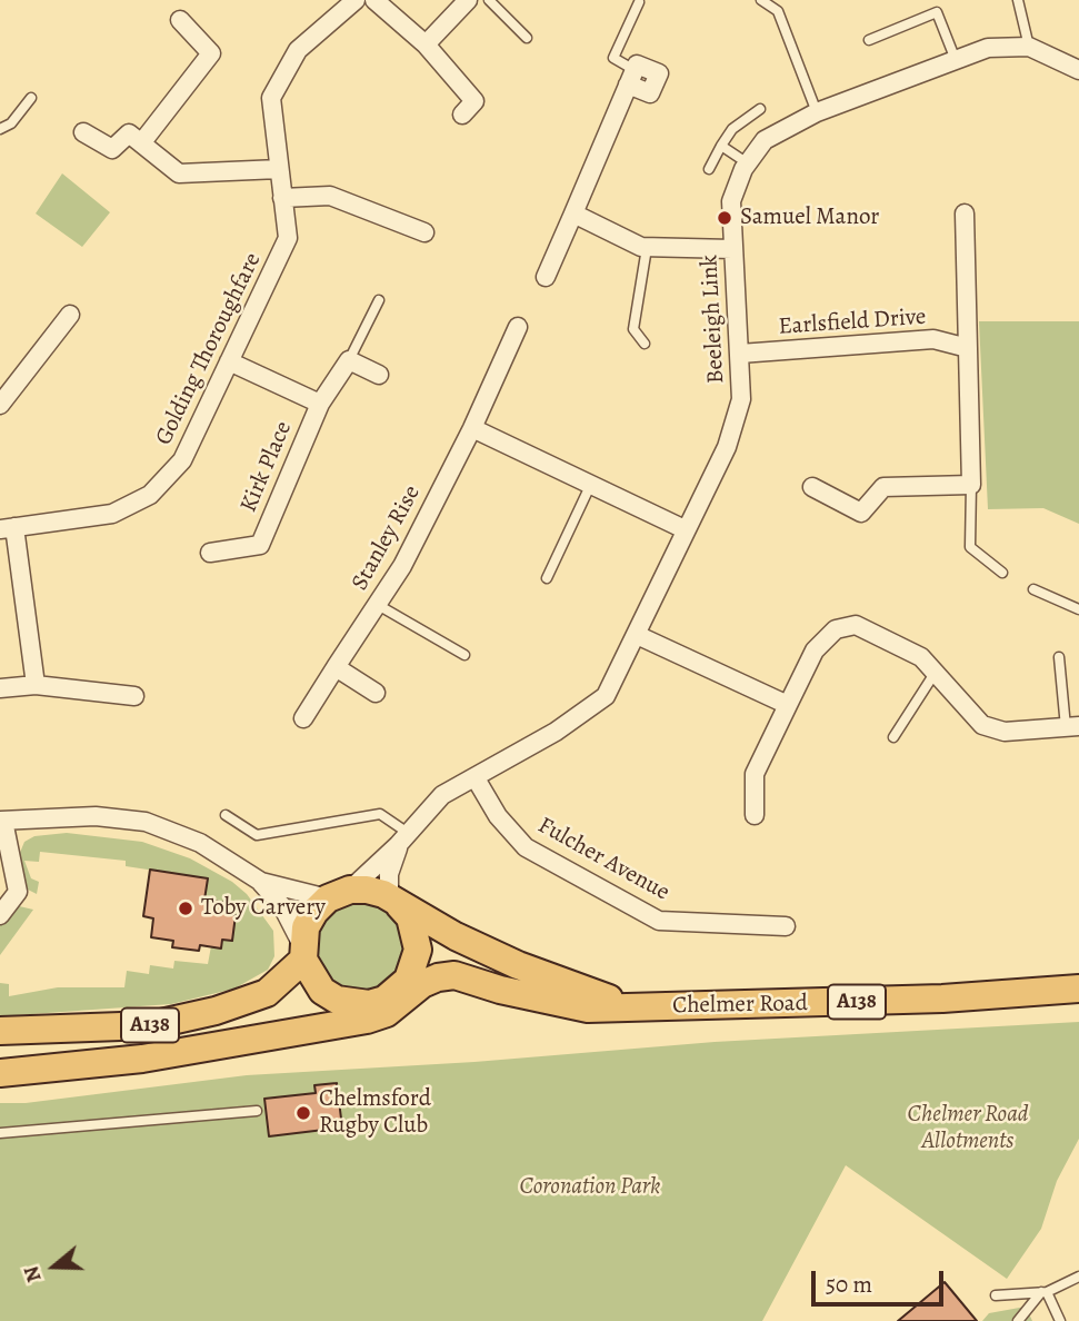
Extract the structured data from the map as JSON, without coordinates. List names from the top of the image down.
{
  "streets": {
    "main road": ["A138", "Chelmer Road"],
    "street": [
      "Beeleigh Link",
      "Earlsfield Drive",
      "Golding Thoroughfare",
      "Kirk Place",
      "Stanley Rise",
      "Fulcher Avenue"
    ]
  },
  "crossings": [
    ["Beeleigh Link", "Earlsfield Drive"],
    ["Beeleigh Link", "Fulcher Avenue"],
    ["Beeleigh Link", "A138"],
    ["Beeleigh Link", "Chelmer Road"],
    ["Golding Thoroughfare", "Kirk Place"],
    ["A138", "Chelmer Road"]
  ],
  "parks": ["Chelmer Road Allotments", "Coronation Park"],
  "places": ["Samuel Manor", "Toby Carvery", "Chelmsford Rugby Club"],
  "scale_bar": "50 m",
  "north": "left"
}
